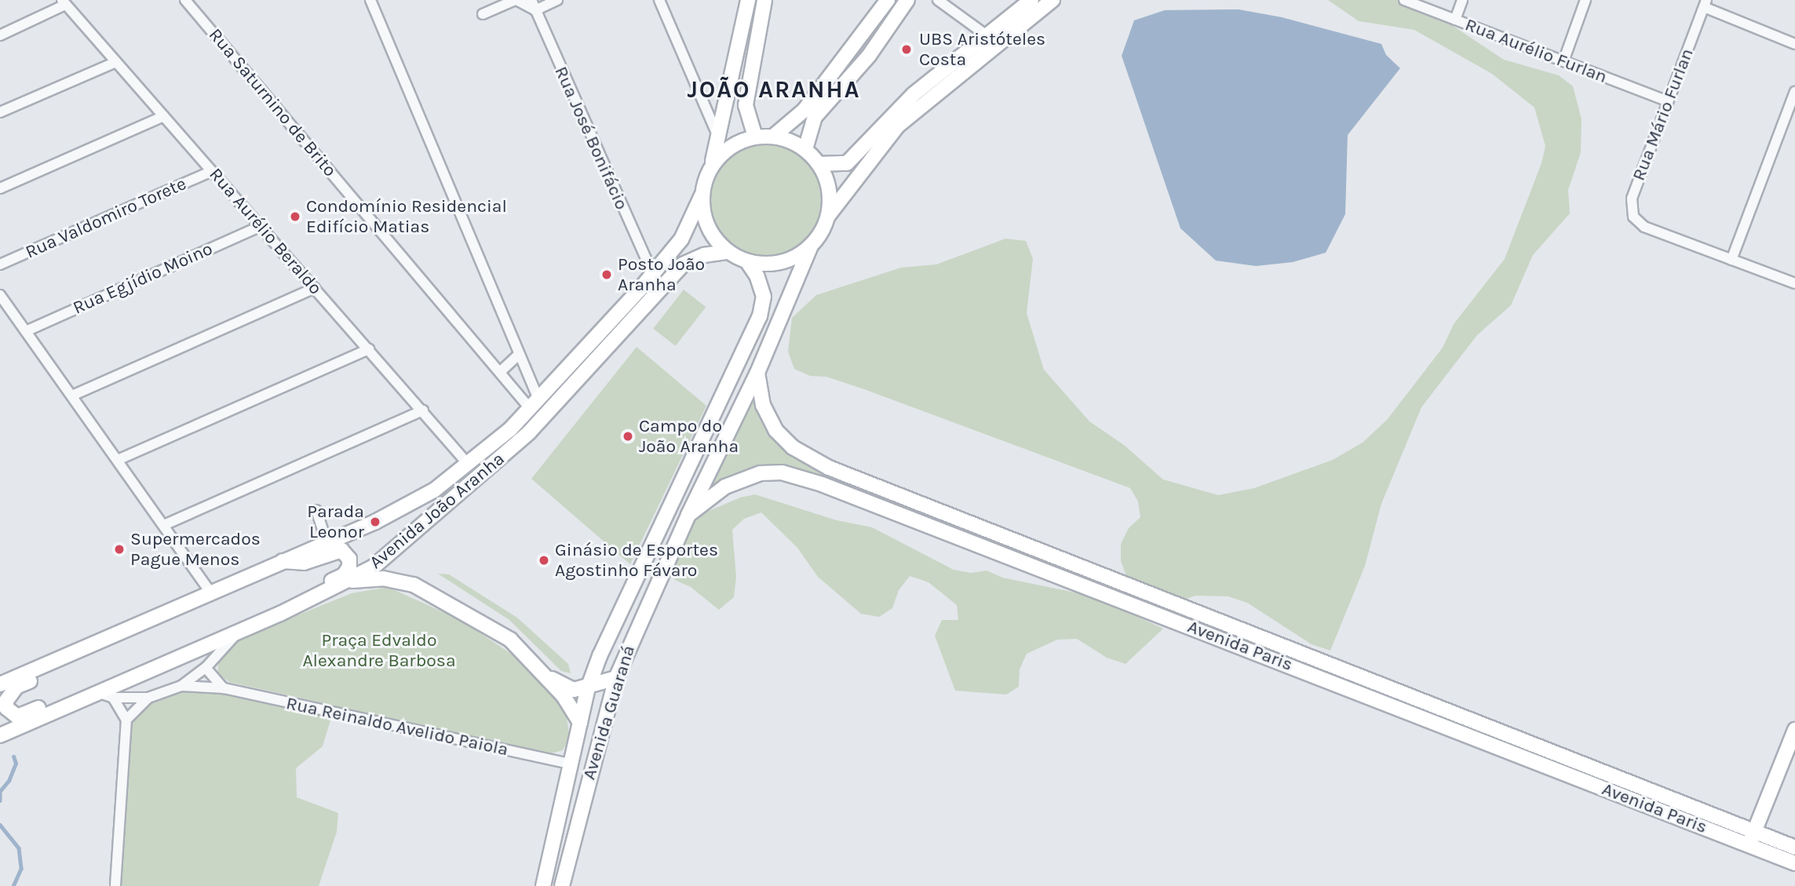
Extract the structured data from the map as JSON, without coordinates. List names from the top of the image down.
{
  "streets": {
    "street": [
      "Rua Aurélio Furlan",
      "Rua Saturnino de Brito",
      "Rua Mário Furlan",
      "Rua José Bonifácio",
      "Rua Valdomiro Torete",
      "Rua Aurélio Beraldo",
      "Rua Egjídio Moino",
      "Avenida João Aranha",
      "Avenida Paris",
      "Avenida Guaraná",
      "Rua Reinaldo Avelido Paiola"
    ]
  },
  "crossings": [
    ["Rua Aurélio Furlan", "Rua Mário Furlan"],
    ["Rua Saturnino de Brito", "Avenida João Aranha"],
    ["Rua José Bonifácio", "Avenida João Aranha"],
    ["Rua Valdomiro Torete", "Rua Aurélio Beraldo"],
    ["Rua Aurélio Beraldo", "Rua Egjídio Moino"],
    ["Rua Aurélio Beraldo", "Avenida João Aranha"],
    ["Avenida João Aranha", "Avenida Guaraná"],
    ["Avenida Paris", "Avenida Guaraná"],
    ["Avenida Guaraná", "Rua Reinaldo Avelido Paiola"]
  ],
  "districts": ["JOÃO ARANHA"],
  "parks": ["Praça Edvaldo Alexandre Barbosa"],
  "places": [
    "UBS Aristóteles Costa",
    "Condomínio Residencial Edifício Matias",
    "Posto João Aranha",
    "Campo do João Aranha",
    "Parada Leonor",
    "Supermercados Pague Menos",
    "Ginásio de Esportes Agostinho Fávaro"
  ]
}
